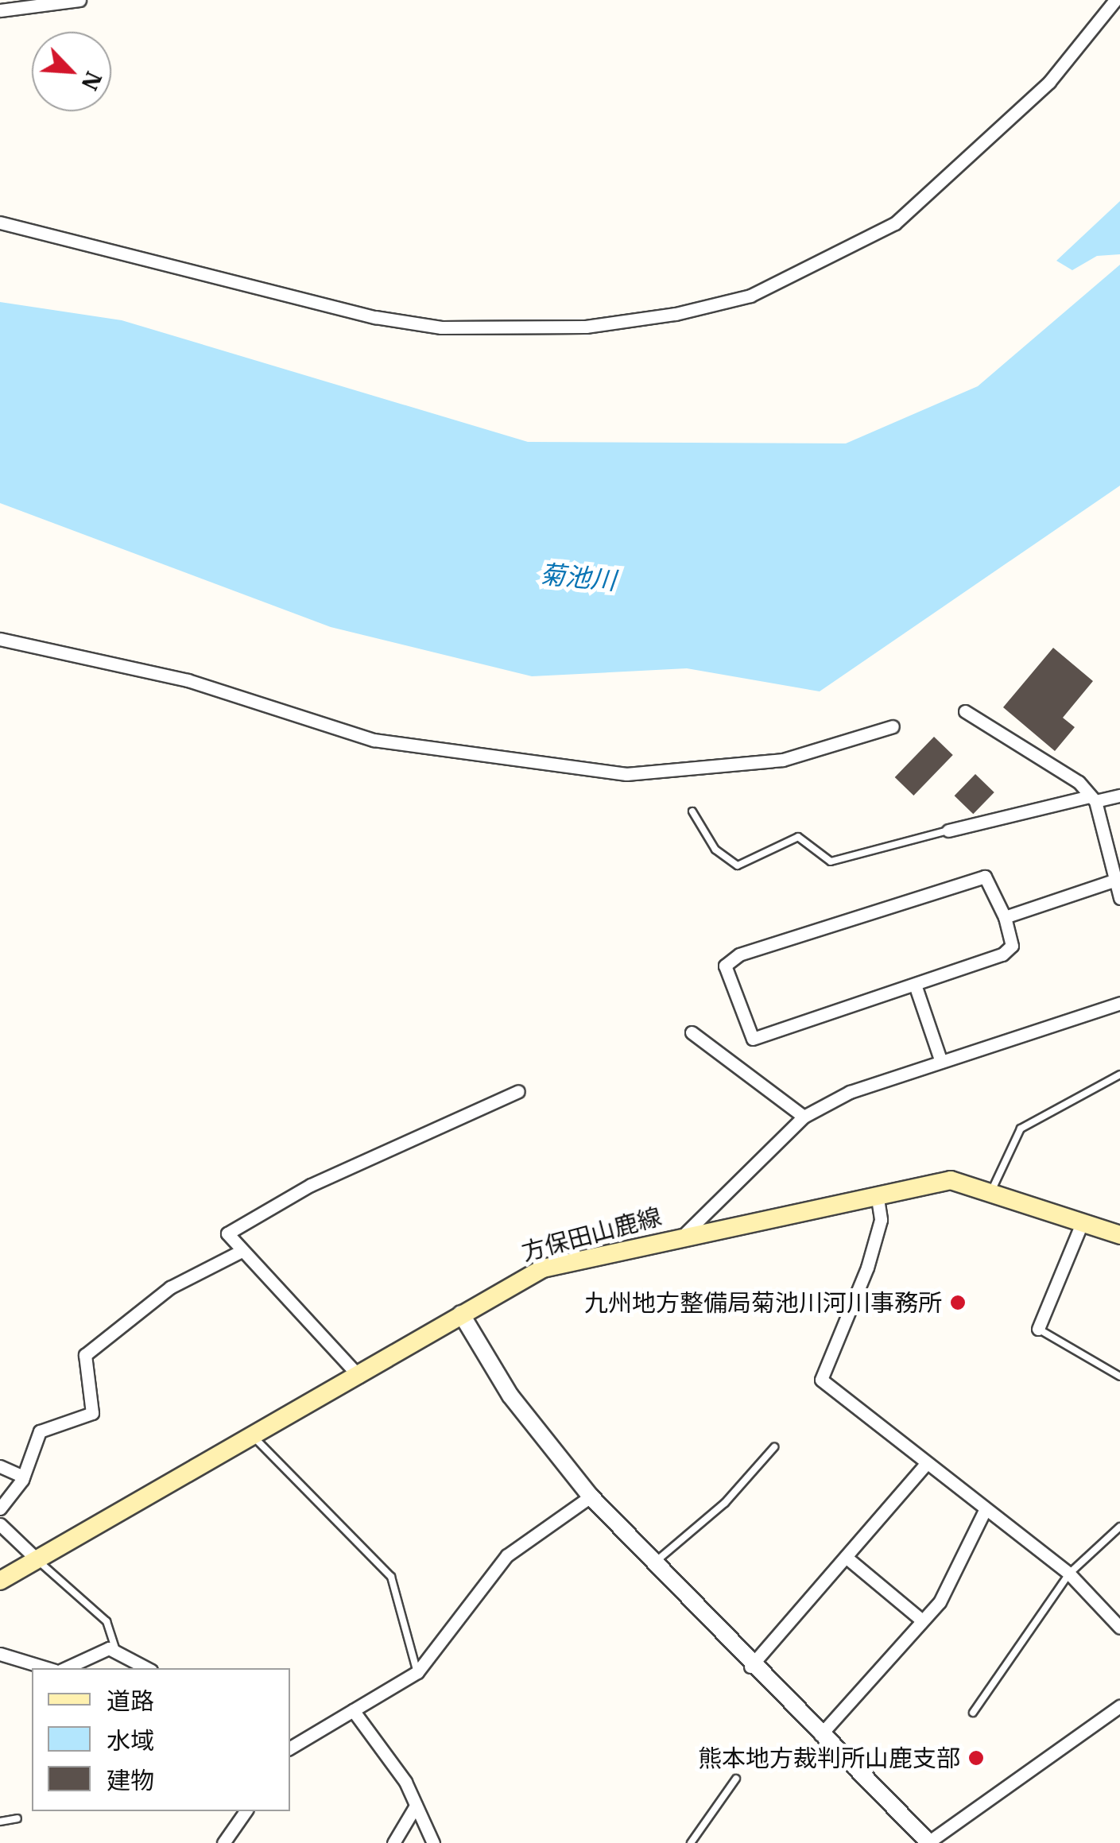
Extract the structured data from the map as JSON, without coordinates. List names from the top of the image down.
{
  "streets": {
    "main road": ["方保田山鹿線"]
  },
  "water": ["菊池川"],
  "places": ["九州地方整備局菊池川河川事務所", "熊本地方裁判所山鹿支部"],
  "legend": ["道路", "水域", "建物"],
  "north": "bottom right"
}
